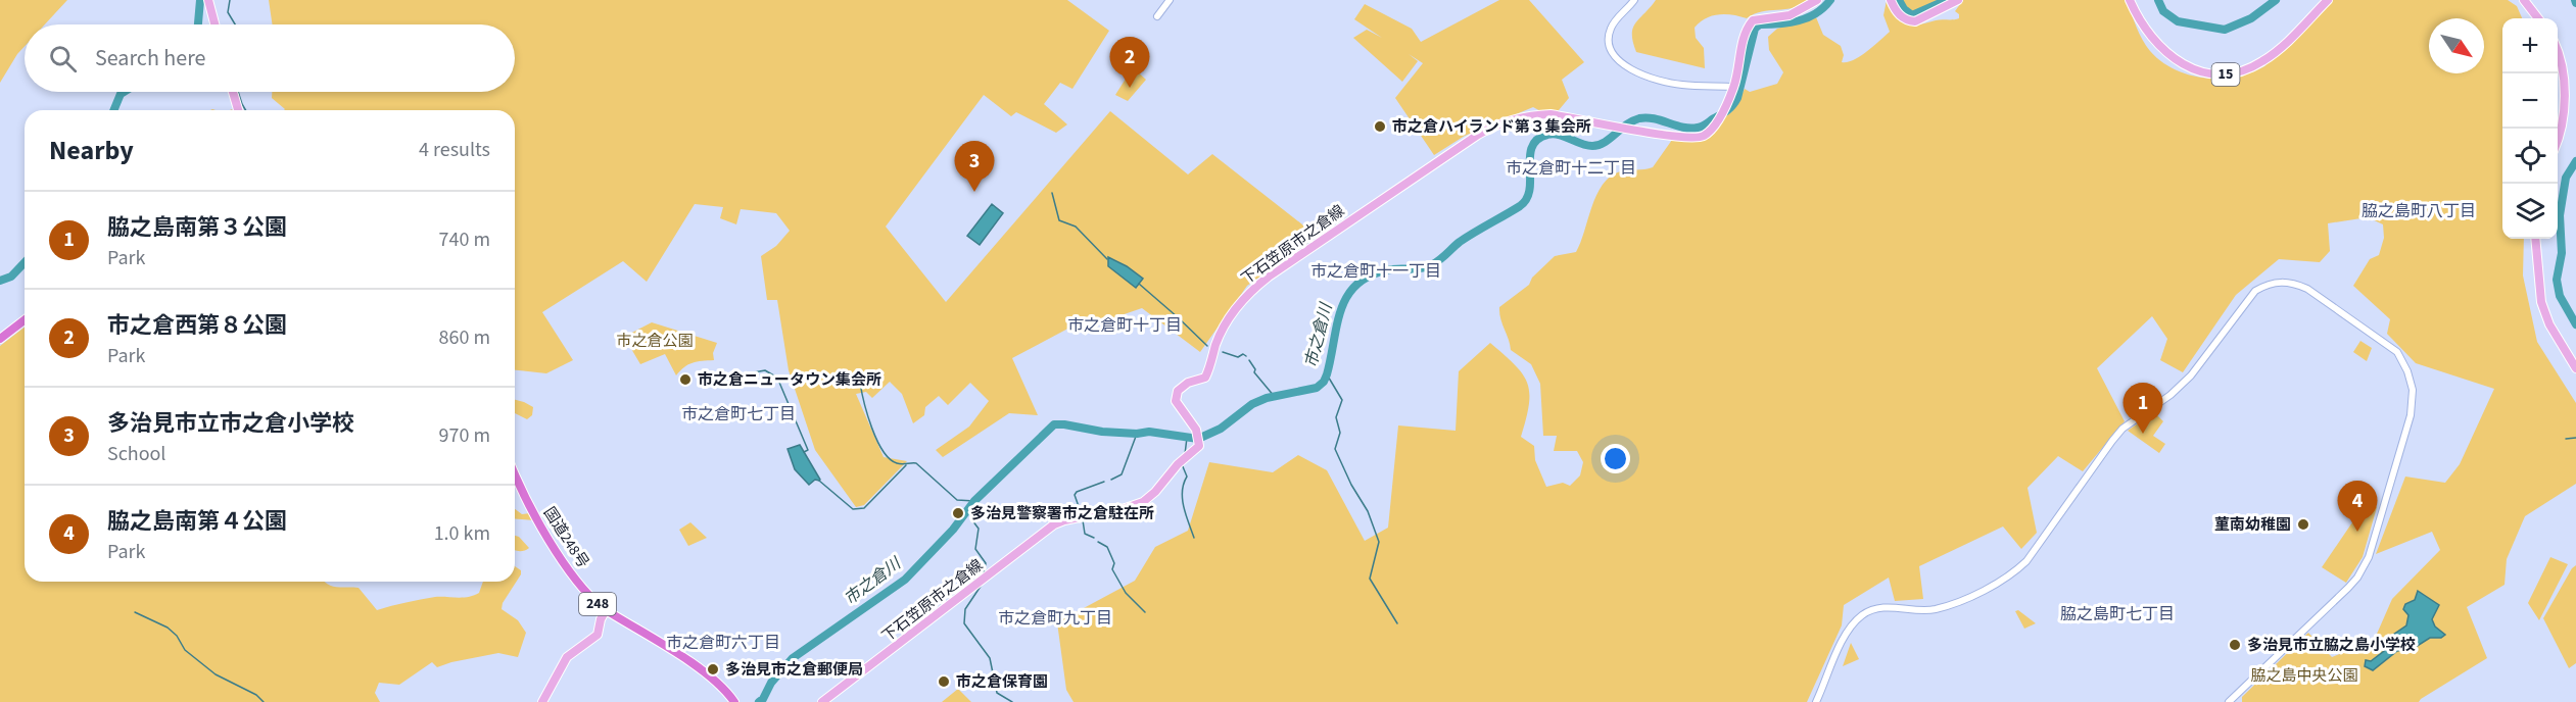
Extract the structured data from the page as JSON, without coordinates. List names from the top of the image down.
{
  "streets": {
    "highway": ["国道248号", "248"],
    "main road": ["15", "下石笠原市之倉線"]
  },
  "districts": [
    "市之倉町十二丁目",
    "脇之島町八丁目",
    "市之倉町十一丁目",
    "市之倉町十丁目",
    "市之倉町七丁目",
    "脇之島町七丁目",
    "市之倉町九丁目",
    "市之倉町六丁目"
  ],
  "water": ["市之倉川"],
  "parks": ["市之倉公園", "脇之島中央公園"],
  "places": [
    "市之倉ハイランド第３集会所",
    "市之倉ニュータウン集会所",
    "多治見警察署市之倉駐在所",
    "菫南幼稚園",
    "多治見市立脇之島小学校",
    "多治見市之倉郵便局",
    "市之倉保育園"
  ],
  "north": "bottom right",
  "page": {
    "map_buttons": ["+", "−"],
    "search": "Search here",
    "pins": [
      "2",
      "3",
      "1",
      "4"
    ],
    "heading": ["Nearby", "4 results"],
    "list": [
      {
        "mark": "1",
        "name": "脇之島南第３公園",
        "note": "Park",
        "value": "740 m"
      },
      {
        "mark": "2",
        "name": "市之倉西第８公園",
        "note": "Park",
        "value": "860 m"
      },
      {
        "mark": "3",
        "name": "多治見市立市之倉小学校",
        "note": "School",
        "value": "970 m"
      },
      {
        "mark": "4",
        "name": "脇之島南第４公園",
        "note": "Park",
        "value": "1.0 km"
      }
    ]
  }
}
